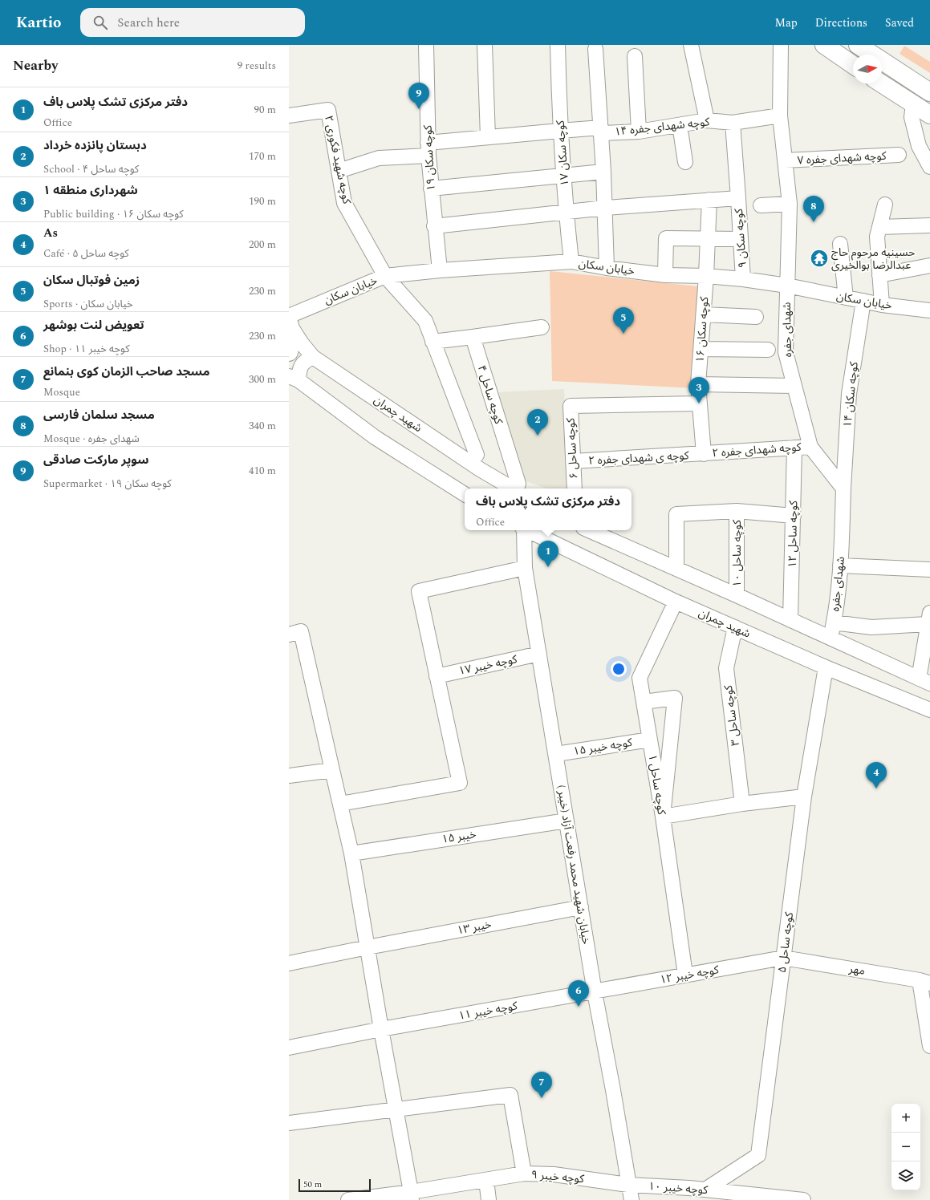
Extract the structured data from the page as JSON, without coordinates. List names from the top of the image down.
{
  "streets": {
    "street": [
      "کوچه شهدای جفره ۱۴",
      "کوچه سکان ۱۷",
      "کوچه سکان ۱۹",
      "کوچه شهدای جفره ۷",
      "کوچه شهید فکوری ۲",
      "کوچه سکان ۹",
      "خیابان سکان",
      "کوچه سکان ۱۶",
      "شهدای جفره",
      "کوچه ساحل ۴",
      "کوچه سکان ۱۴",
      "شهید چمران",
      "کوچه ساحل ۶",
      "کوچه شهدای جفره ۲",
      "کوچه ی شهدای جفره ۲",
      "کوچه ساحل ۱۲",
      "کوچه ساحل ۱۰",
      "کوچه خیبر ۱۷",
      "کوچه ساحل ۳",
      "کوچه خیبر ۱۵",
      "کوچه ساحل ۱",
      "خیبر ۱۵",
      "( خیبر) خیابان شهید محمد رفعت آزاد",
      "خیبر ۱۳",
      "کوچه ساحل ۵",
      "مهر",
      "کوچه خیبر ۱۲",
      "کوچه خیبر ۱۱",
      "کوچه خیبر ۹",
      "کوچه خیبر ۱۰"
    ]
  },
  "crossings": [
    ["کوچه شهدای جفره ۱۴", "کوچه سکان ۱۷"],
    ["کوچه شهدای جفره ۱۴", "کوچه سکان ۱۹"],
    ["کوچه شهدای جفره ۱۴", "کوچه شهید فکوری ۲"],
    ["کوچه شهدای جفره ۱۴", "کوچه سکان ۹"],
    ["کوچه شهدای جفره ۱۴", "شهدای جفره"],
    ["کوچه سکان ۱۷", "خیابان سکان"],
    ["کوچه سکان ۱۹", "خیابان سکان"],
    ["کوچه شهدای جفره ۷", "شهدای جفره"],
    ["کوچه شهید فکوری ۲", "خیابان سکان"],
    ["کوچه سکان ۹", "خیابان سکان"],
    ["خیابان سکان", "کوچه سکان ۱۶"],
    ["خیابان سکان", "شهدای جفره"],
    ["خیابان سکان", "کوچه سکان ۱۴"],
    ["خیابان سکان", "شهید چمران"],
    ["کوچه سکان ۱۶", "کوچه ساحل ۶"],
    ["کوچه سکان ۱۶", "کوچه شهدای جفره ۲"],
    ["کوچه سکان ۱۶", "کوچه ی شهدای جفره ۲"],
    ["شهدای جفره", "کوچه سکان ۱۴"],
    ["شهدای جفره", "کوچه شهدای جفره ۲"],
    ["شهید چمران", "کوچه ساحل ۳"],
    ["شهید چمران", "کوچه ساحل ۱"],
    ["شهید چمران", "کوچه ساحل ۵"],
    ["کوچه ساحل ۶", "کوچه ی شهدای جفره ۲"],
    ["کوچه شهدای جفره ۲", "کوچه ی شهدای جفره ۲"],
    ["کوچه شهدای جفره ۲", "کوچه ساحل ۱۲"],
    ["کوچه خیبر ۱۷", "( خیبر) خیابان شهید محمد رفعت آزاد"],
    ["کوچه خیبر ۱۵", "کوچه ساحل ۱"],
    ["کوچه خیبر ۱۵", "( خیبر) خیابان شهید محمد رفعت آزاد"],
    ["کوچه ساحل ۱", "کوچه خیبر ۱۲"],
    ["خیبر ۱۵", "( خیبر) خیابان شهید محمد رفعت آزاد"],
    ["( خیبر) خیابان شهید محمد رفعت آزاد", "خیبر ۱۳"],
    ["( خیبر) خیابان شهید محمد رفعت آزاد", "کوچه خیبر ۱۲"],
    ["( خیبر) خیابان شهید محمد رفعت آزاد", "کوچه خیبر ۱۱"],
    ["( خیبر) خیابان شهید محمد رفعت آزاد", "کوچه خیبر ۹"],
    ["( خیبر) خیابان شهید محمد رفعت آزاد", "کوچه خیبر ۱۰"],
    ["کوچه ساحل ۵", "مهر"],
    ["کوچه ساحل ۵", "کوچه خیبر ۱۲"],
    ["کوچه ساحل ۵", "کوچه خیبر ۱۰"],
    ["مهر", "کوچه خیبر ۱۲"],
    ["کوچه خیبر ۱۲", "کوچه خیبر ۱۱"],
    ["کوچه خیبر ۹", "کوچه خیبر ۱۰"]
  ],
  "places": {
    "temple": ["حسینیه مرحوم حاج عبدالرضا بوالخیری"]
  },
  "scale_bar": "50 m",
  "north": "right",
  "page": {
    "header": "Kartio",
    "search": "Search here",
    "nav": ["Map", "Directions", "Saved"],
    "heading": ["Nearby", "9 results"],
    "pins": [
      "9",
      "8",
      "5",
      "3",
      "2",
      "1",
      "4",
      "6",
      "7"
    ],
    "list": [
      {
        "mark": "1",
        "name": "دفتر مرکزی تشک پلاس باف",
        "note": "Office",
        "value": "90 m"
      },
      {
        "mark": "2",
        "name": "دبستان پانزده خرداد",
        "note": "School · کوچه ساحل ۴",
        "value": "170 m"
      },
      {
        "mark": "3",
        "name": "شهرداری منطقه ١",
        "note": "Public building · کوچه سکان ۱۶",
        "value": "190 m"
      },
      {
        "mark": "4",
        "name": "As",
        "note": "Café · کوچه ساحل ۵",
        "value": "200 m"
      },
      {
        "mark": "5",
        "name": "زمین فوتبال سکان",
        "note": "Sports · خیابان سکان",
        "value": "230 m"
      },
      {
        "mark": "6",
        "name": "تعویض لنت بوشهر",
        "note": "Shop · کوچه خیبر ۱۱",
        "value": "230 m"
      },
      {
        "mark": "7",
        "name": "مسجد صاحب الزمان کوی بنمانع",
        "note": "Mosque",
        "value": "300 m"
      },
      {
        "mark": "8",
        "name": "مسجد سلمان فارسی",
        "note": "Mosque · شهدای جفره",
        "value": "340 m"
      },
      {
        "mark": "9",
        "name": "سوپر مارکت صادقی",
        "note": "Supermarket · کوچه سکان ۱۹",
        "value": "410 m"
      }
    ],
    "popup": ["دفتر مرکزی تشک پلاس باف", "Office"],
    "map_buttons": ["+", "−"],
    "scale": "50 m"
  }
}
